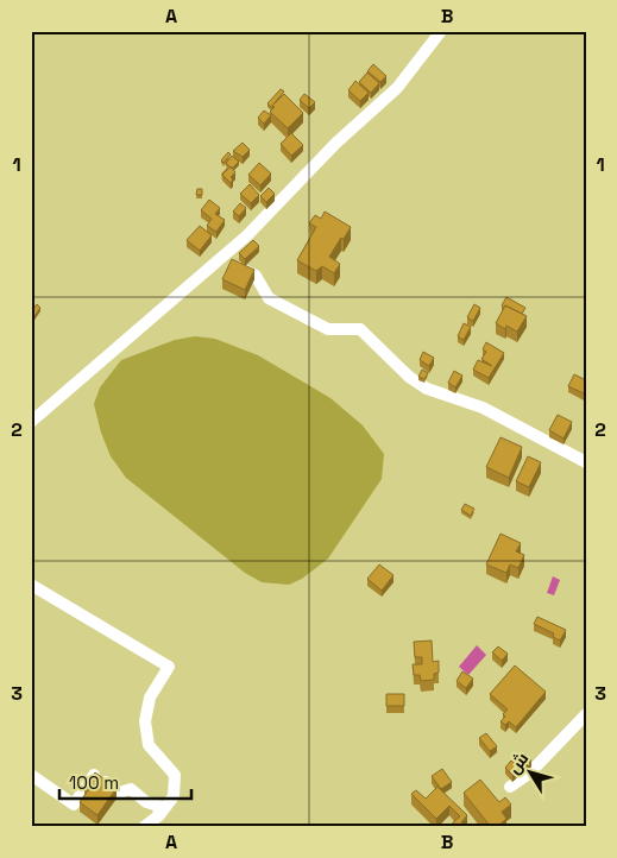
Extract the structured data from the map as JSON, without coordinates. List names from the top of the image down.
{
  "scale_bar": "100 m",
  "north": "top left",
  "grid": {
    "columns": ["A", "B"],
    "rows": ["1", "2", "3"]
  }
}
